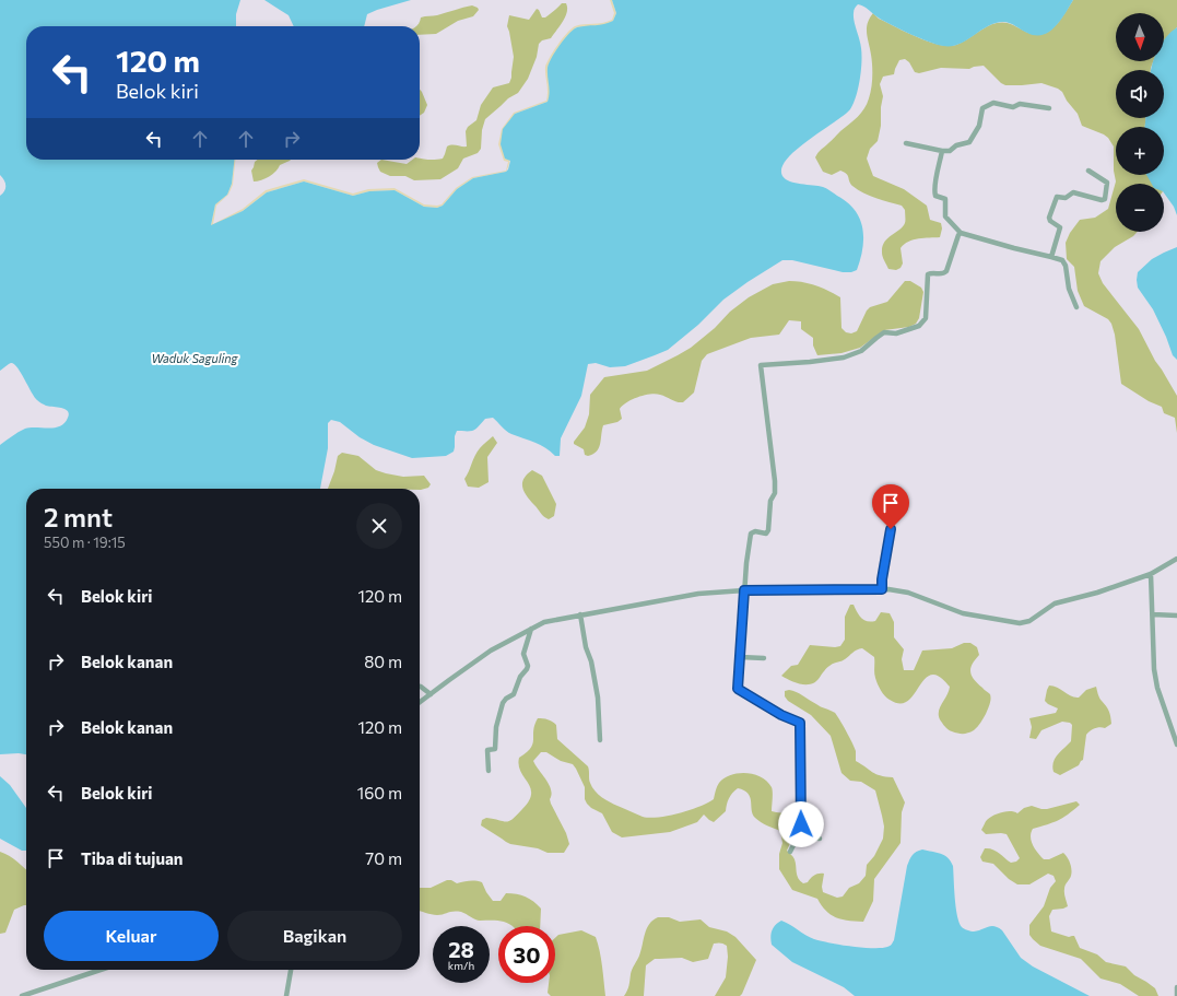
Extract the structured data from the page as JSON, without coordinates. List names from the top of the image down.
{
  "water": ["Waduk Saguling"],
  "north": "bottom",
  "page": {
    "map_buttons": ["+", "−"],
    "turn": ["120 m", "Belok kiri"],
    "heading": ["2 mnt", "550 m · 19:15"],
    "list": [
      {
        "name": "Belok kiri",
        "value": "120 m"
      },
      {
        "name": "Belok kanan",
        "value": "80 m"
      },
      {
        "name": "Belok kanan",
        "value": "120 m"
      },
      {
        "name": "Belok kiri",
        "value": "160 m"
      },
      {
        "name": "Tiba di tujuan",
        "value": "70 m"
      }
    ],
    "buttons": ["Keluar", "Bagikan"],
    "speed": "28 km/h",
    "limit": "30"
  }
}
